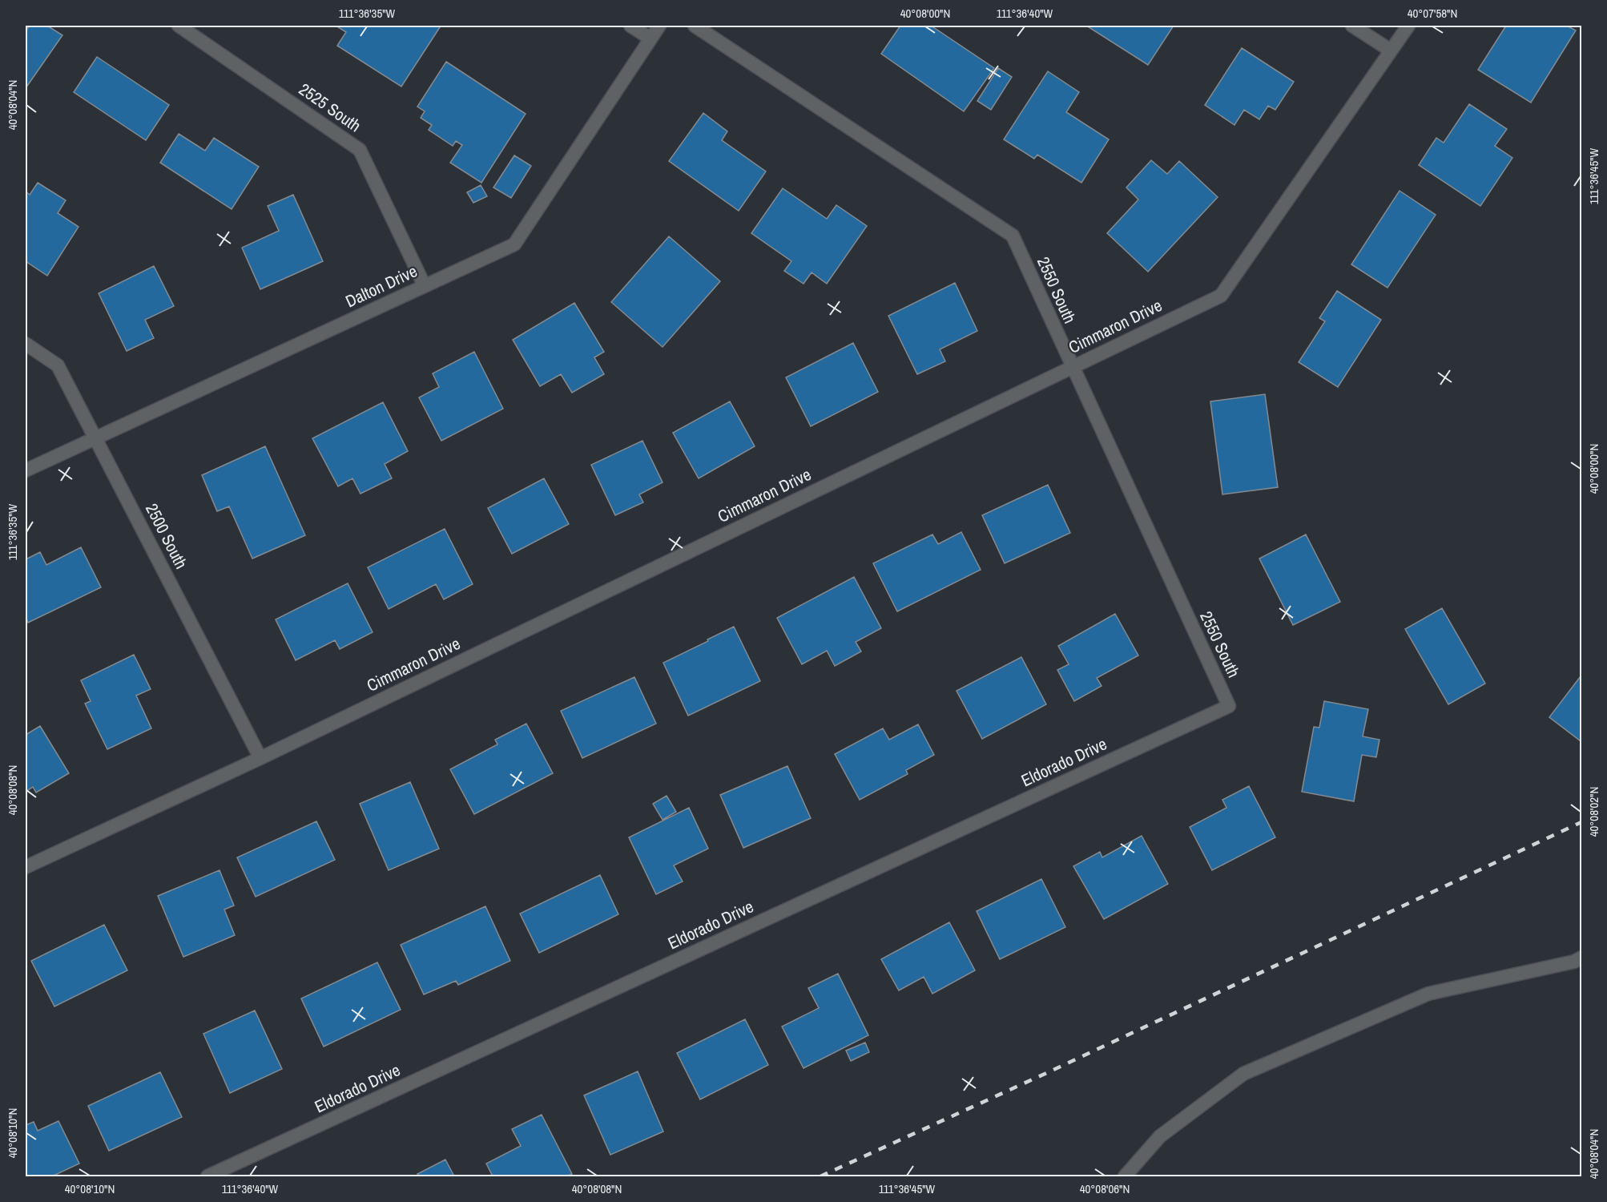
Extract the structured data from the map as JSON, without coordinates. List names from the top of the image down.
{
  "streets": {
    "street": [
      "2525 South",
      "Dalton Drive",
      "2550 South",
      "Cimmaron Drive",
      "2500 South",
      "Eldorado Drive"
    ]
  },
  "crossings": [
    ["2525 South", "Dalton Drive"],
    ["Dalton Drive", "2500 South"],
    ["2550 South", "Cimmaron Drive"],
    ["2550 South", "Eldorado Drive"],
    ["Cimmaron Drive", "2500 South"]
  ],
  "coordinates": [
    "111°36'35\"W",
    "40°08'00\"N",
    "111°36'40\"W",
    "40°07'58\"N",
    "40°08'04\"N",
    "111°36'45\"W",
    "40°08'08\"N",
    "40°08'02\"N",
    "40°08'10\"N",
    "40°08'06\"N"
  ]
}
